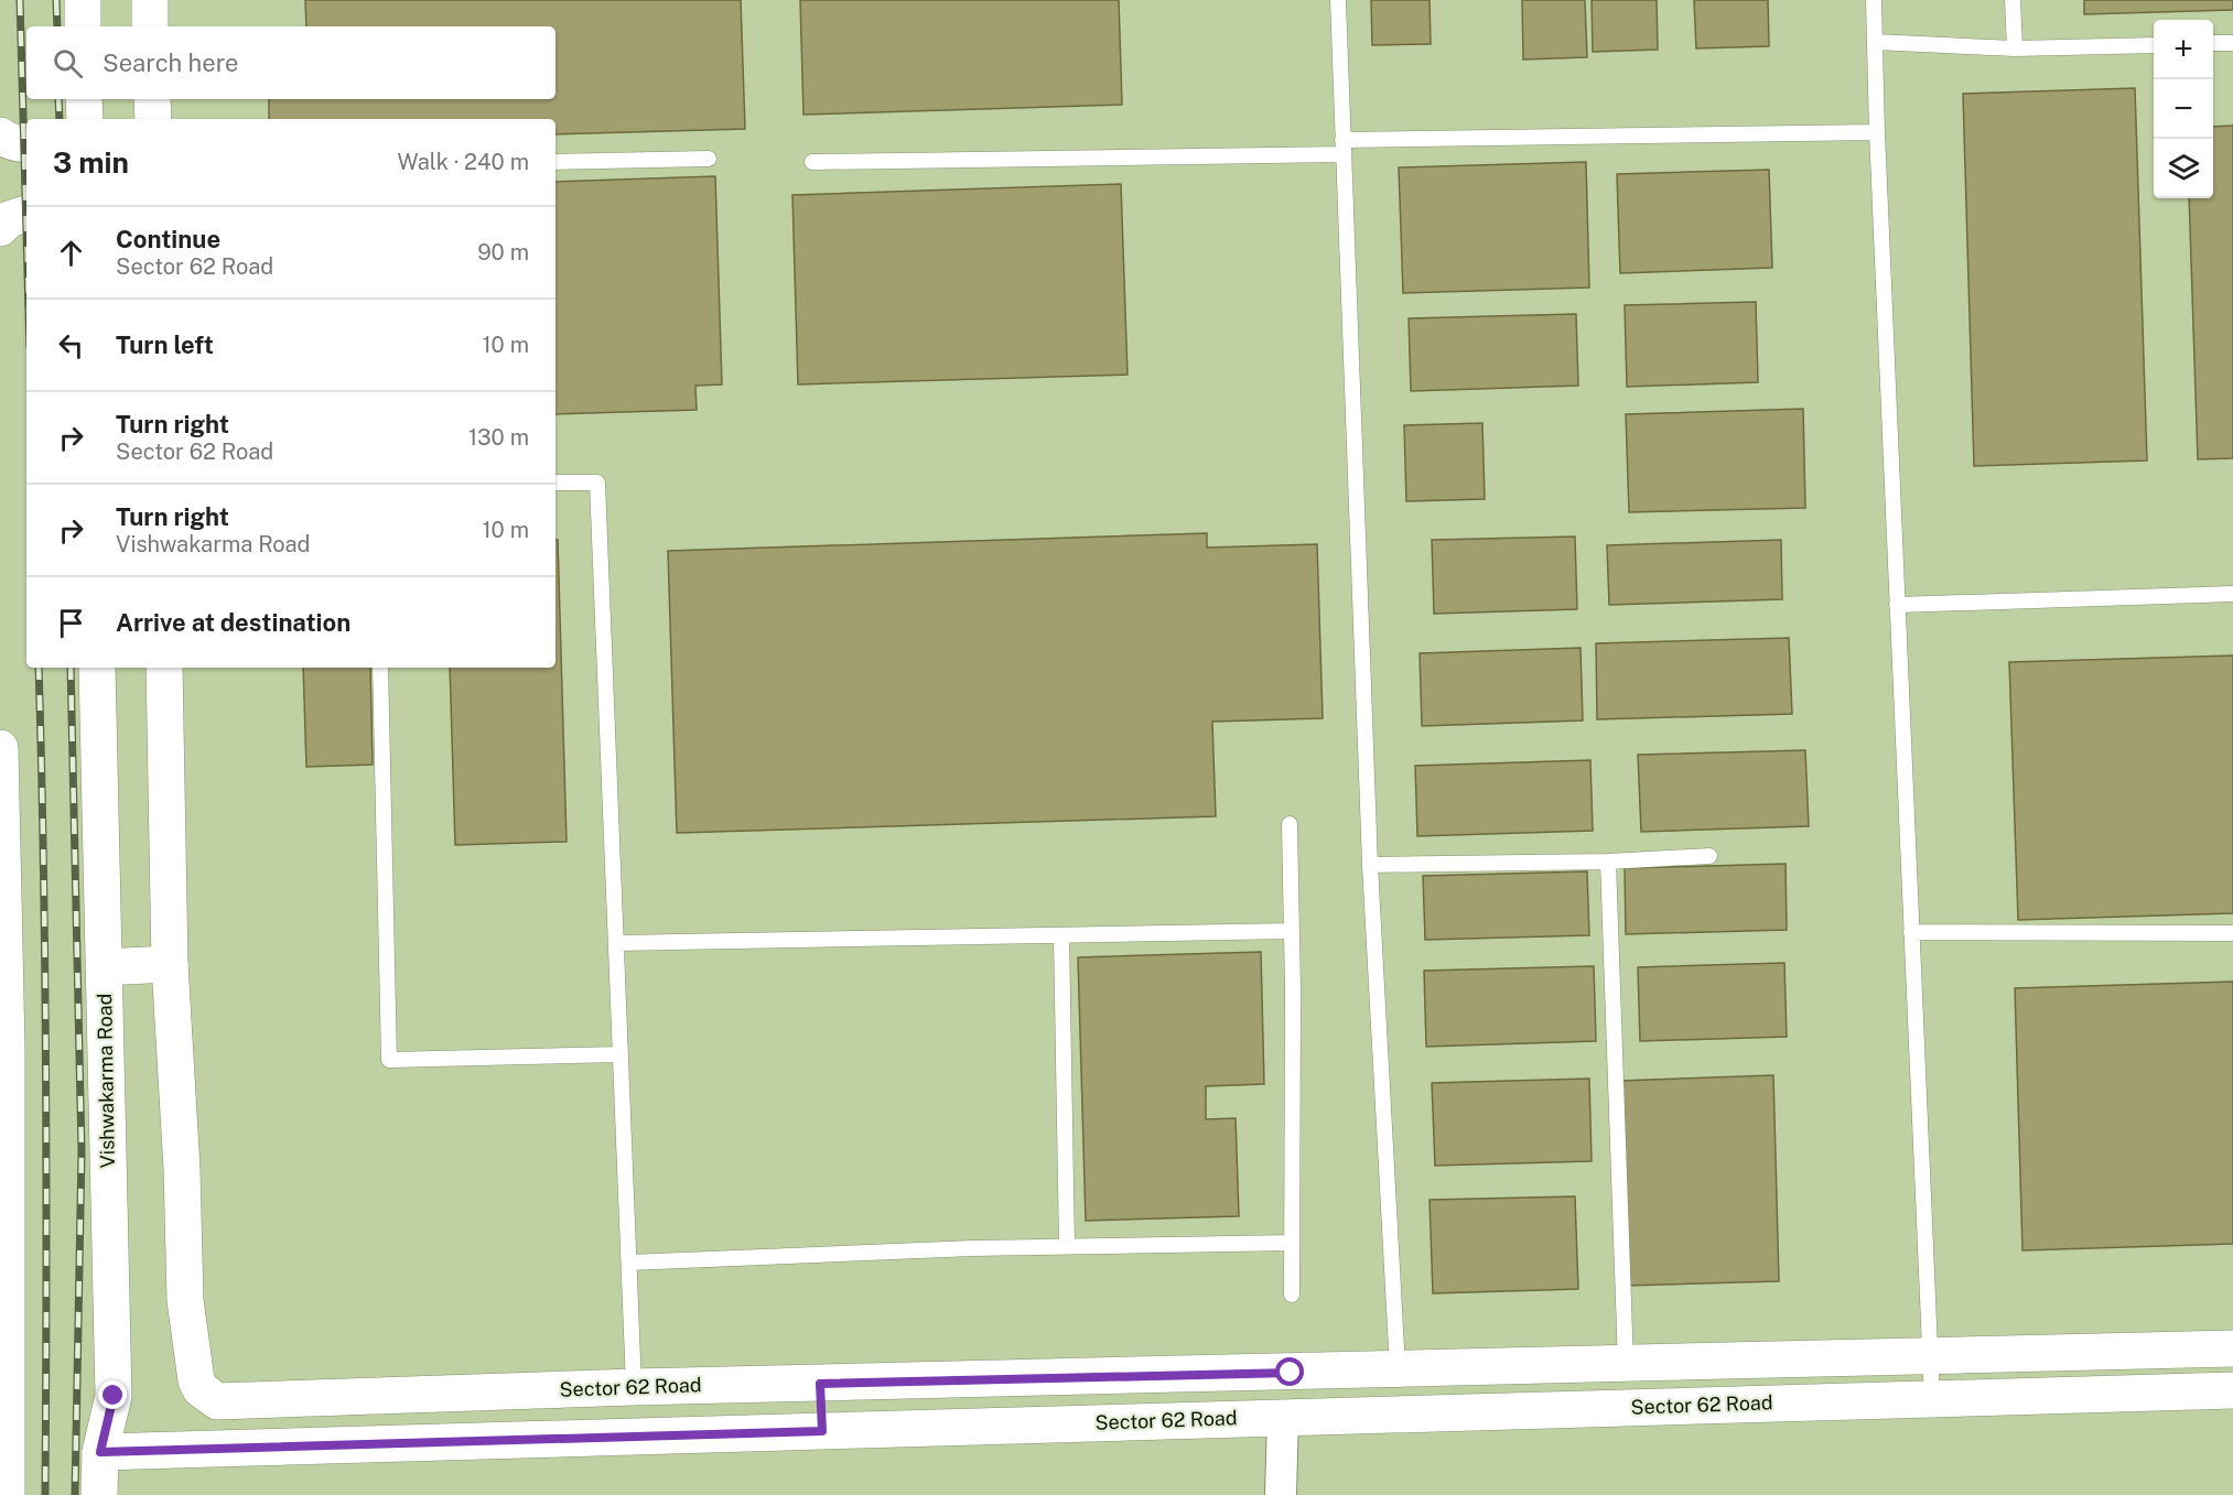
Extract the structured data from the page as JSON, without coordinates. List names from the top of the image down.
{
  "streets": {
    "street": ["Vishwakarma Road", "Sector 62 Road"]
  },
  "crossings": [
    ["Vishwakarma Road", "Sector 62 Road"]
  ],
  "page": {
    "map_buttons": ["+", "−"],
    "search": "Search here",
    "heading": ["3 min", "Walk · 240 m"],
    "list": [
      ["Continue", "Sector 62 Road", "90 m"],
      ["Turn left", "10 m"],
      ["Turn right", "Sector 62 Road", "130 m"],
      ["Turn right", "Vishwakarma Road", "10 m"],
      "Arrive at destination"
    ]
  }
}
